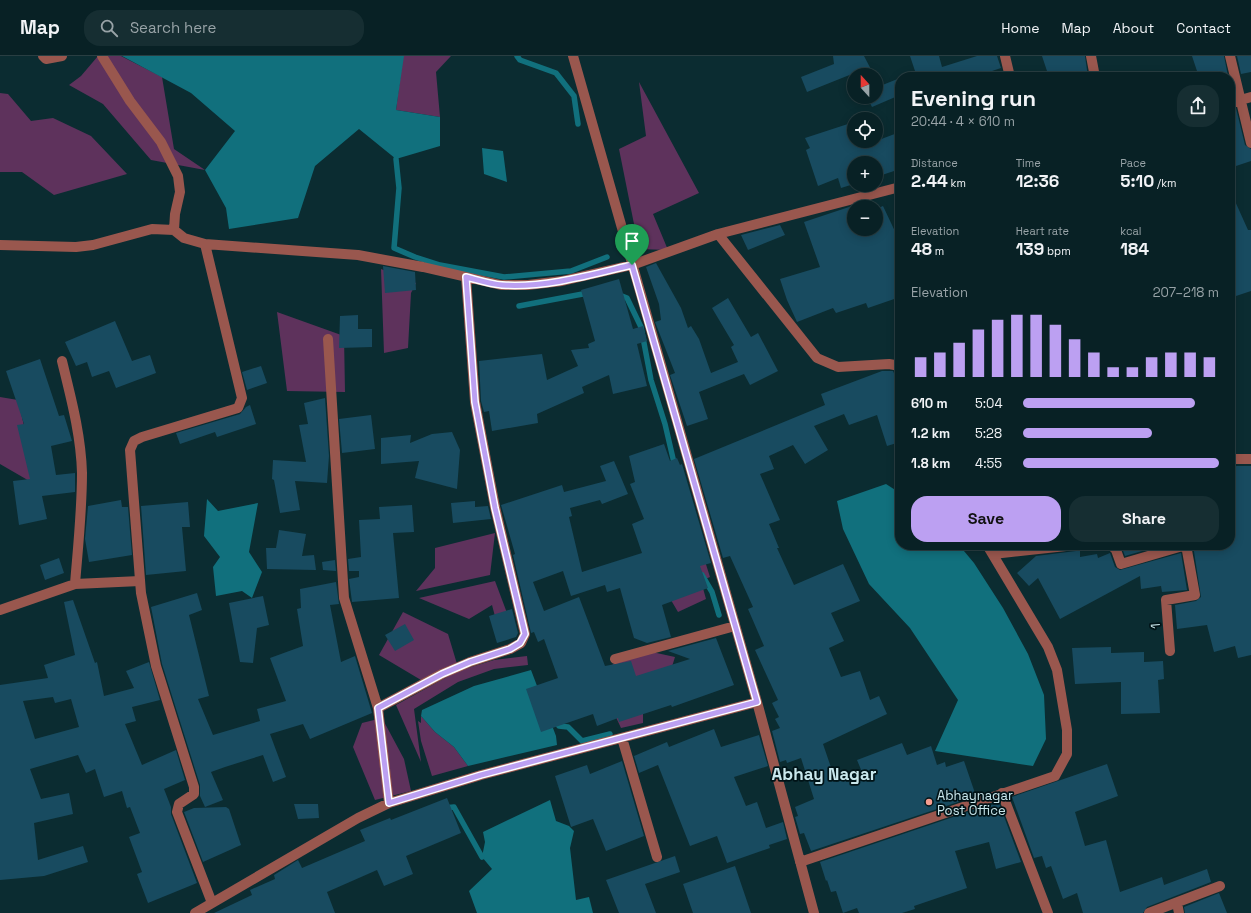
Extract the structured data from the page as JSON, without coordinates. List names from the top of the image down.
{
  "streets": {
    "street": ["1"]
  },
  "districts": ["Abhay Nagar"],
  "places": ["Abhaynagar Post Office"],
  "north": "top",
  "page": {
    "header": "Map",
    "search": "Search here",
    "nav": [
      "Home",
      "Map",
      "About",
      "Contact"
    ],
    "map_buttons": ["+", "−"],
    "heading": ["Evening run", "20:44 · 4 × 610 m"],
    "stats": [
      ["Distance", "2.44 km"],
      ["Time", "12:36"],
      ["Pace", "5:10 /km"],
      ["Elevation", "48 m"],
      ["Heart rate", "139 bpm"],
      ["kcal", "184"]
    ],
    "chart": ["Elevation", "207–218 m"],
    "list": [
      {
        "name": "610 m",
        "note": "5:04"
      },
      {
        "name": "1.2 km",
        "note": "5:28"
      },
      {
        "name": "1.8 km",
        "note": "4:55"
      }
    ],
    "buttons": ["Save", "Share"]
  }
}
